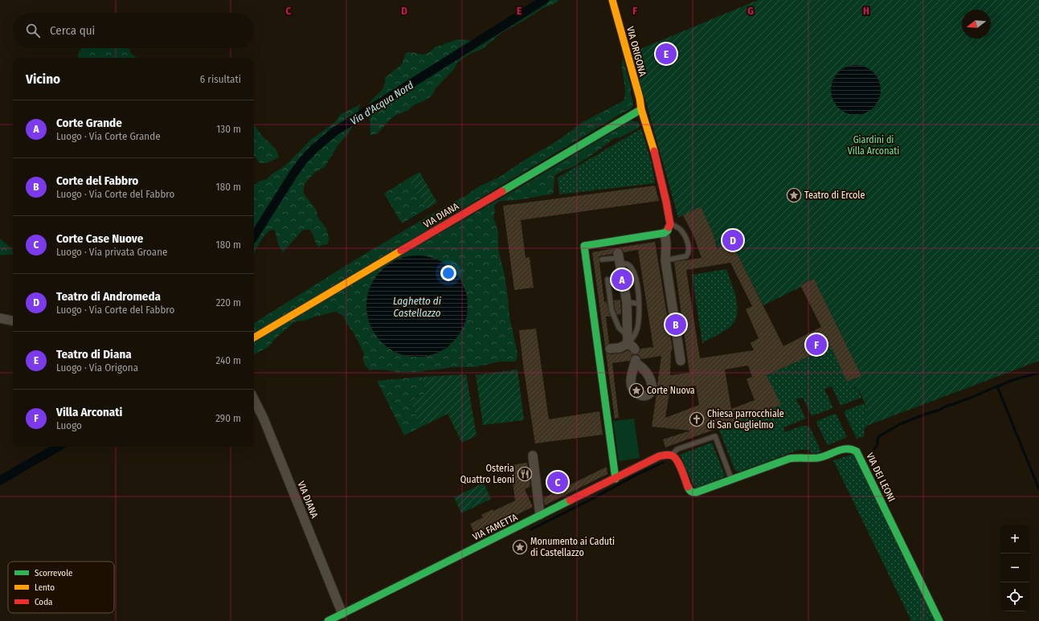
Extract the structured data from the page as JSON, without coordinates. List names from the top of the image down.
{
  "streets": {
    "street": [
      "VIA ORIGONA",
      "VIA DIANA",
      "VIA DEI LEONI",
      "VIA FAMETTA"
    ]
  },
  "crossings": [
    ["VIA ORIGONA", "VIA DIANA"],
    ["VIA DIANA", "VIA FAMETTA"],
    ["VIA DEI LEONI", "VIA FAMETTA"]
  ],
  "water": ["Via d'Acqua Nord", "Laghetto di Castellazzo"],
  "parks": ["Giardini di Villa Arconati"],
  "places": {
    "place": ["Teatro di Ercole", "Corte Nuova", "Monumento ai Caduti di Castellazzo"],
    "church": ["Chiesa parrocchiale di San Guglielmo"],
    "restaurant": ["Osteria Quattro Leoni"]
  },
  "legend": ["Scorrevole", "Lento", "Coda"],
  "north": "left",
  "page": {
    "search": "Cerca qui",
    "pins": [
      "E",
      "D",
      "A",
      "B",
      "F",
      "C"
    ],
    "heading": ["Vicino", "6 risultati"],
    "list": [
      {
        "mark": "A",
        "name": "Corte Grande",
        "note": "Luogo · Via Corte Grande",
        "value": "130 m"
      },
      {
        "mark": "B",
        "name": "Corte del Fabbro",
        "note": "Luogo · Via Corte del Fabbro",
        "value": "180 m"
      },
      {
        "mark": "C",
        "name": "Corte Case Nuove",
        "note": "Luogo · Via privata Groane",
        "value": "180 m"
      },
      {
        "mark": "D",
        "name": "Teatro di Andromeda",
        "note": "Luogo · Via Corte del Fabbro",
        "value": "220 m"
      },
      {
        "mark": "E",
        "name": "Teatro di Diana",
        "note": "Luogo · Via Origona",
        "value": "240 m"
      },
      {
        "mark": "F",
        "name": "Villa Arconati",
        "note": "Luogo",
        "value": "290 m"
      }
    ],
    "map_buttons": ["+", "−"]
  },
  "grid": {
    "columns": [
      "C",
      "D",
      "E",
      "F",
      "G",
      "H"
    ]
  }
}
